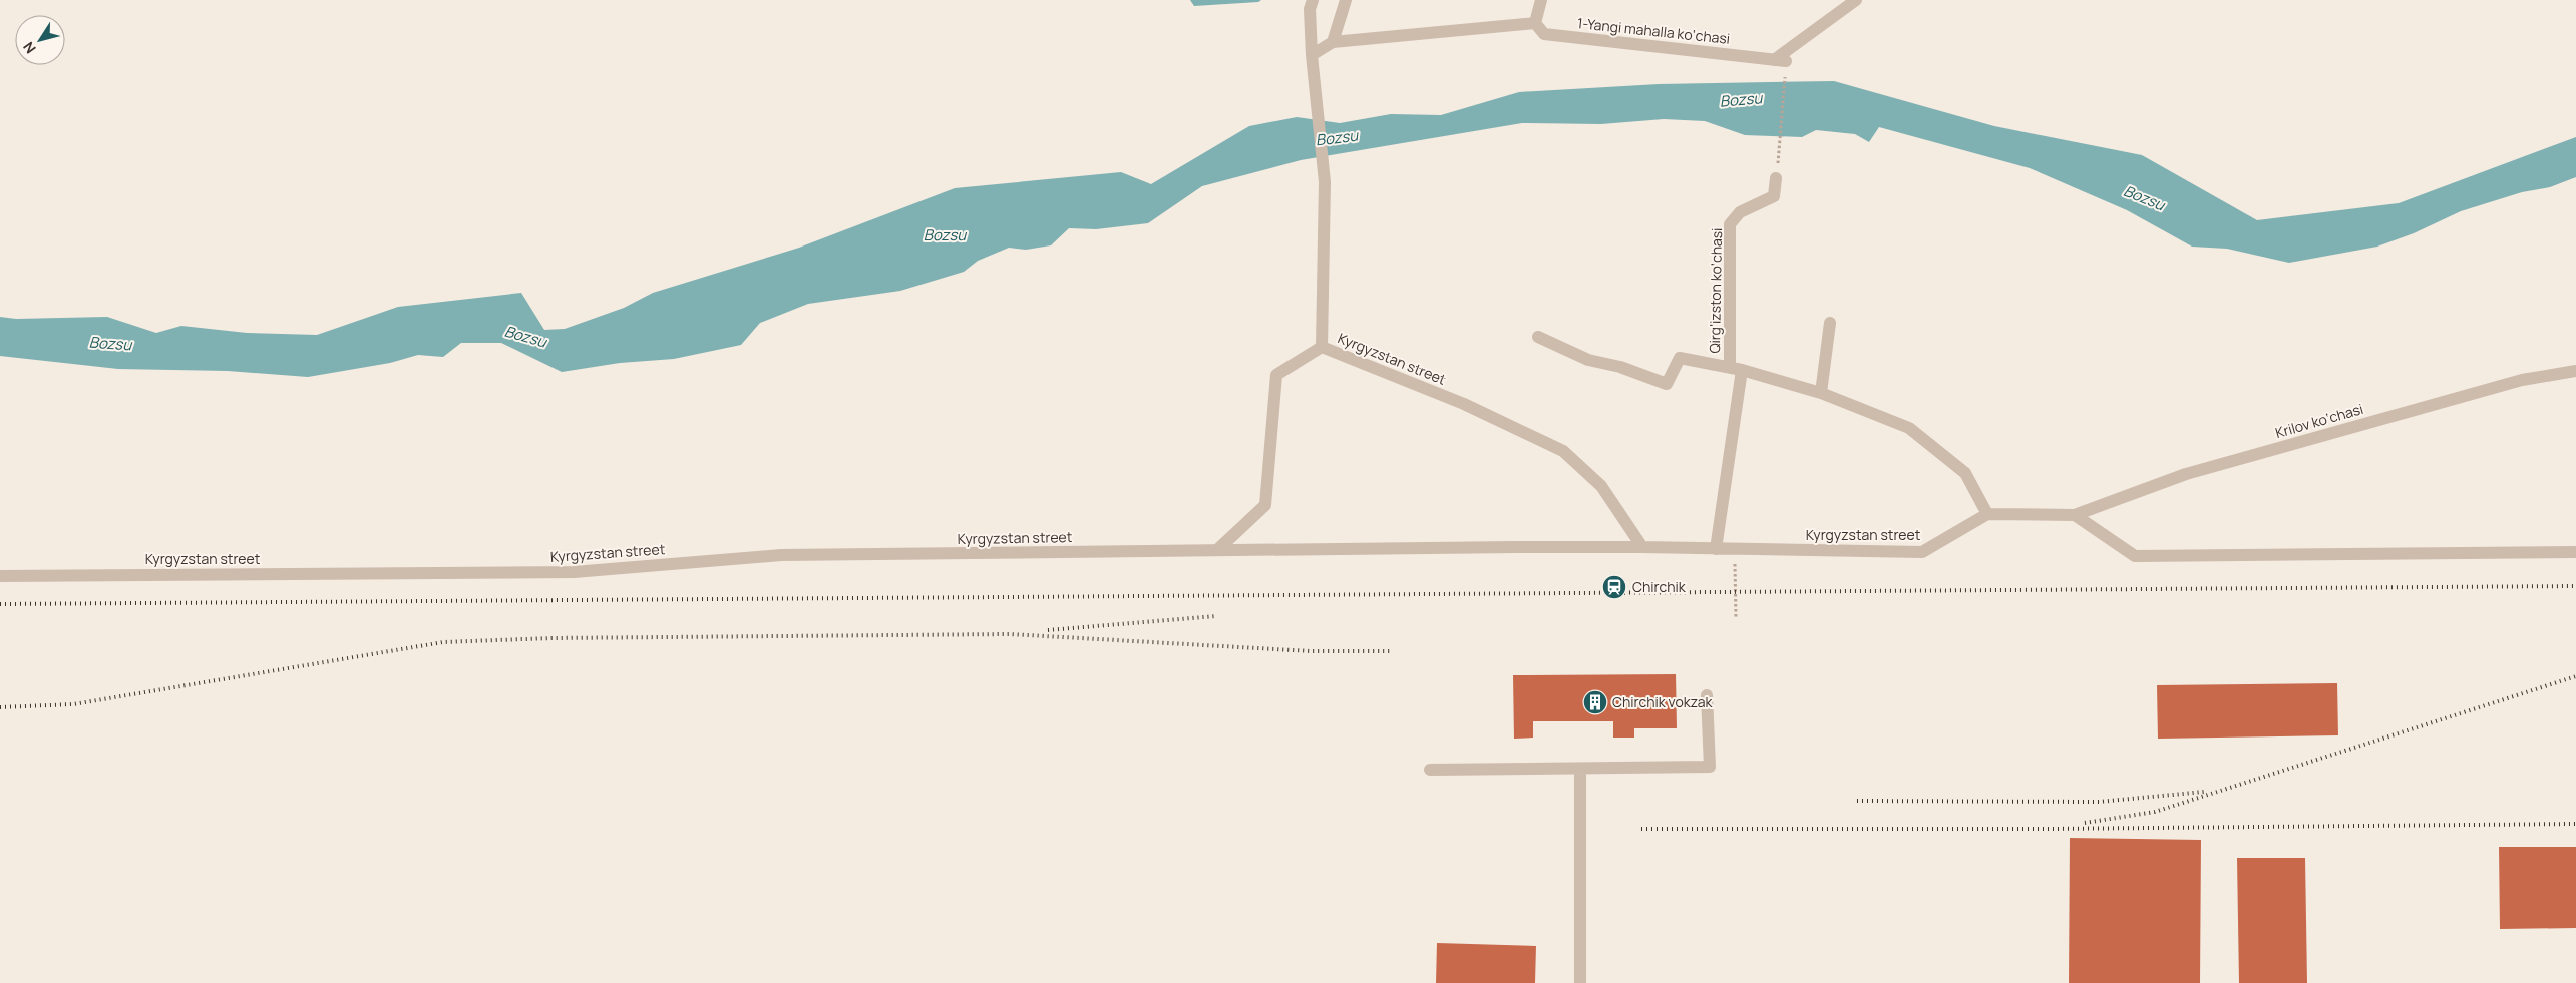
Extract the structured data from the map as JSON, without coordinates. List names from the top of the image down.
{
  "streets": {
    "street": [
      "1-Yangi mahalla ko‘chasi",
      "Qirg‘izston ko‘chasi",
      "Kyrgyzstan street",
      "Krilov ko‘chasi"
    ]
  },
  "crossings": [
    ["Qirg‘izston ko‘chasi", "Kyrgyzstan street"]
  ],
  "water": ["Bozsu"],
  "places": {
    "station": ["Chirchik"],
    "building": ["Chirchik vokzak"]
  },
  "north": "bottom left"
}
